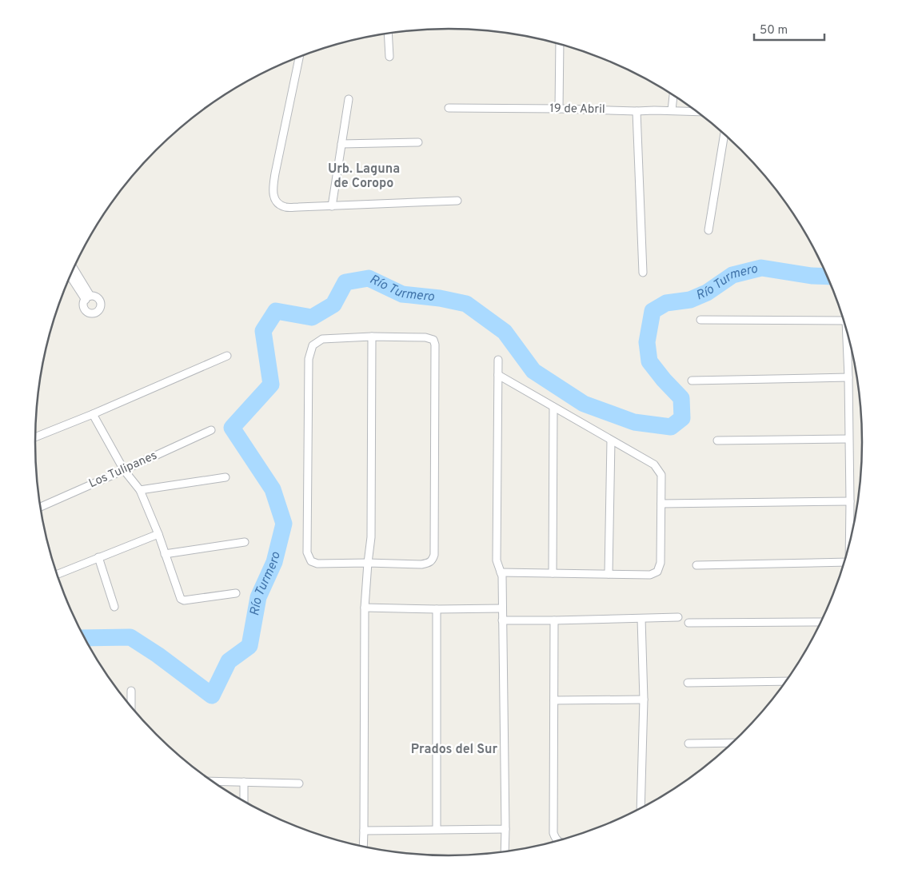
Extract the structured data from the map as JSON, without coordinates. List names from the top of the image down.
{
  "streets": {
    "street": ["19 de Abril", "Los Tulipanes"]
  },
  "districts": ["Urb. Laguna de Coropo", "Prados del Sur"],
  "water": ["Río Turmero"],
  "scale_bar": "50 m"
}
